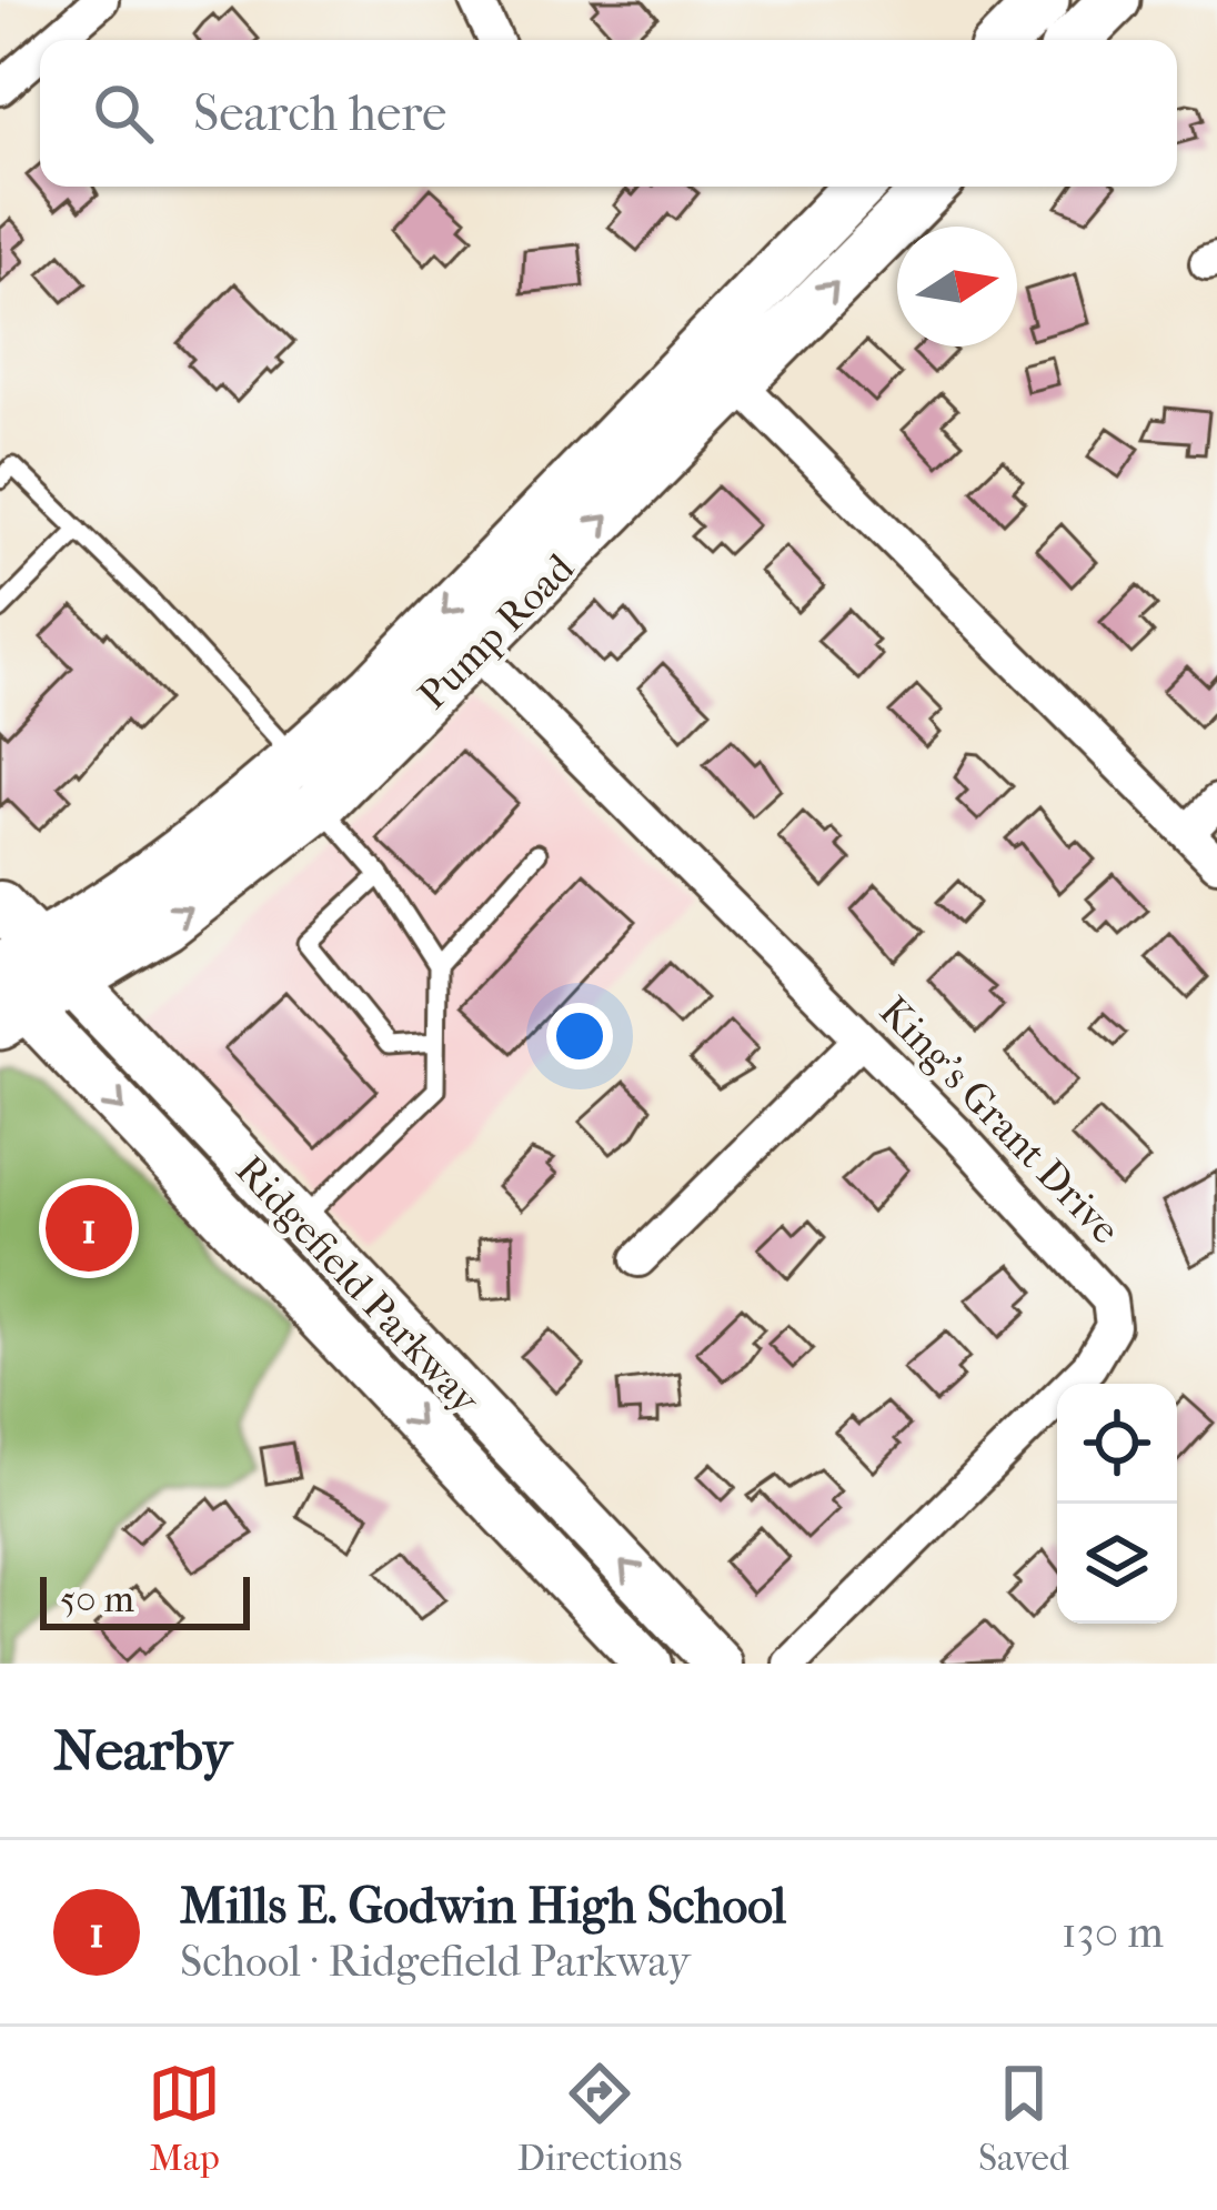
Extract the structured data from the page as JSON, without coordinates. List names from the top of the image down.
{
  "streets": {
    "main road": ["Pump Road", "Ridgefield Parkway"],
    "street": ["King's Grant Drive"]
  },
  "crossings": [
    ["Pump Road", "King's Grant Drive"],
    ["Pump Road", "Ridgefield Parkway"]
  ],
  "scale_bar": "50 m",
  "north": "right",
  "page": {
    "search": "Search here",
    "pins": "1",
    "scale": "50 m",
    "heading": "Nearby",
    "list": [
      {
        "mark": "1",
        "name": "Mills E. Godwin High School",
        "note": "School · Ridgefield Parkway",
        "value": "130 m"
      }
    ],
    "nav": ["Map", "Directions", "Saved"]
  }
}
